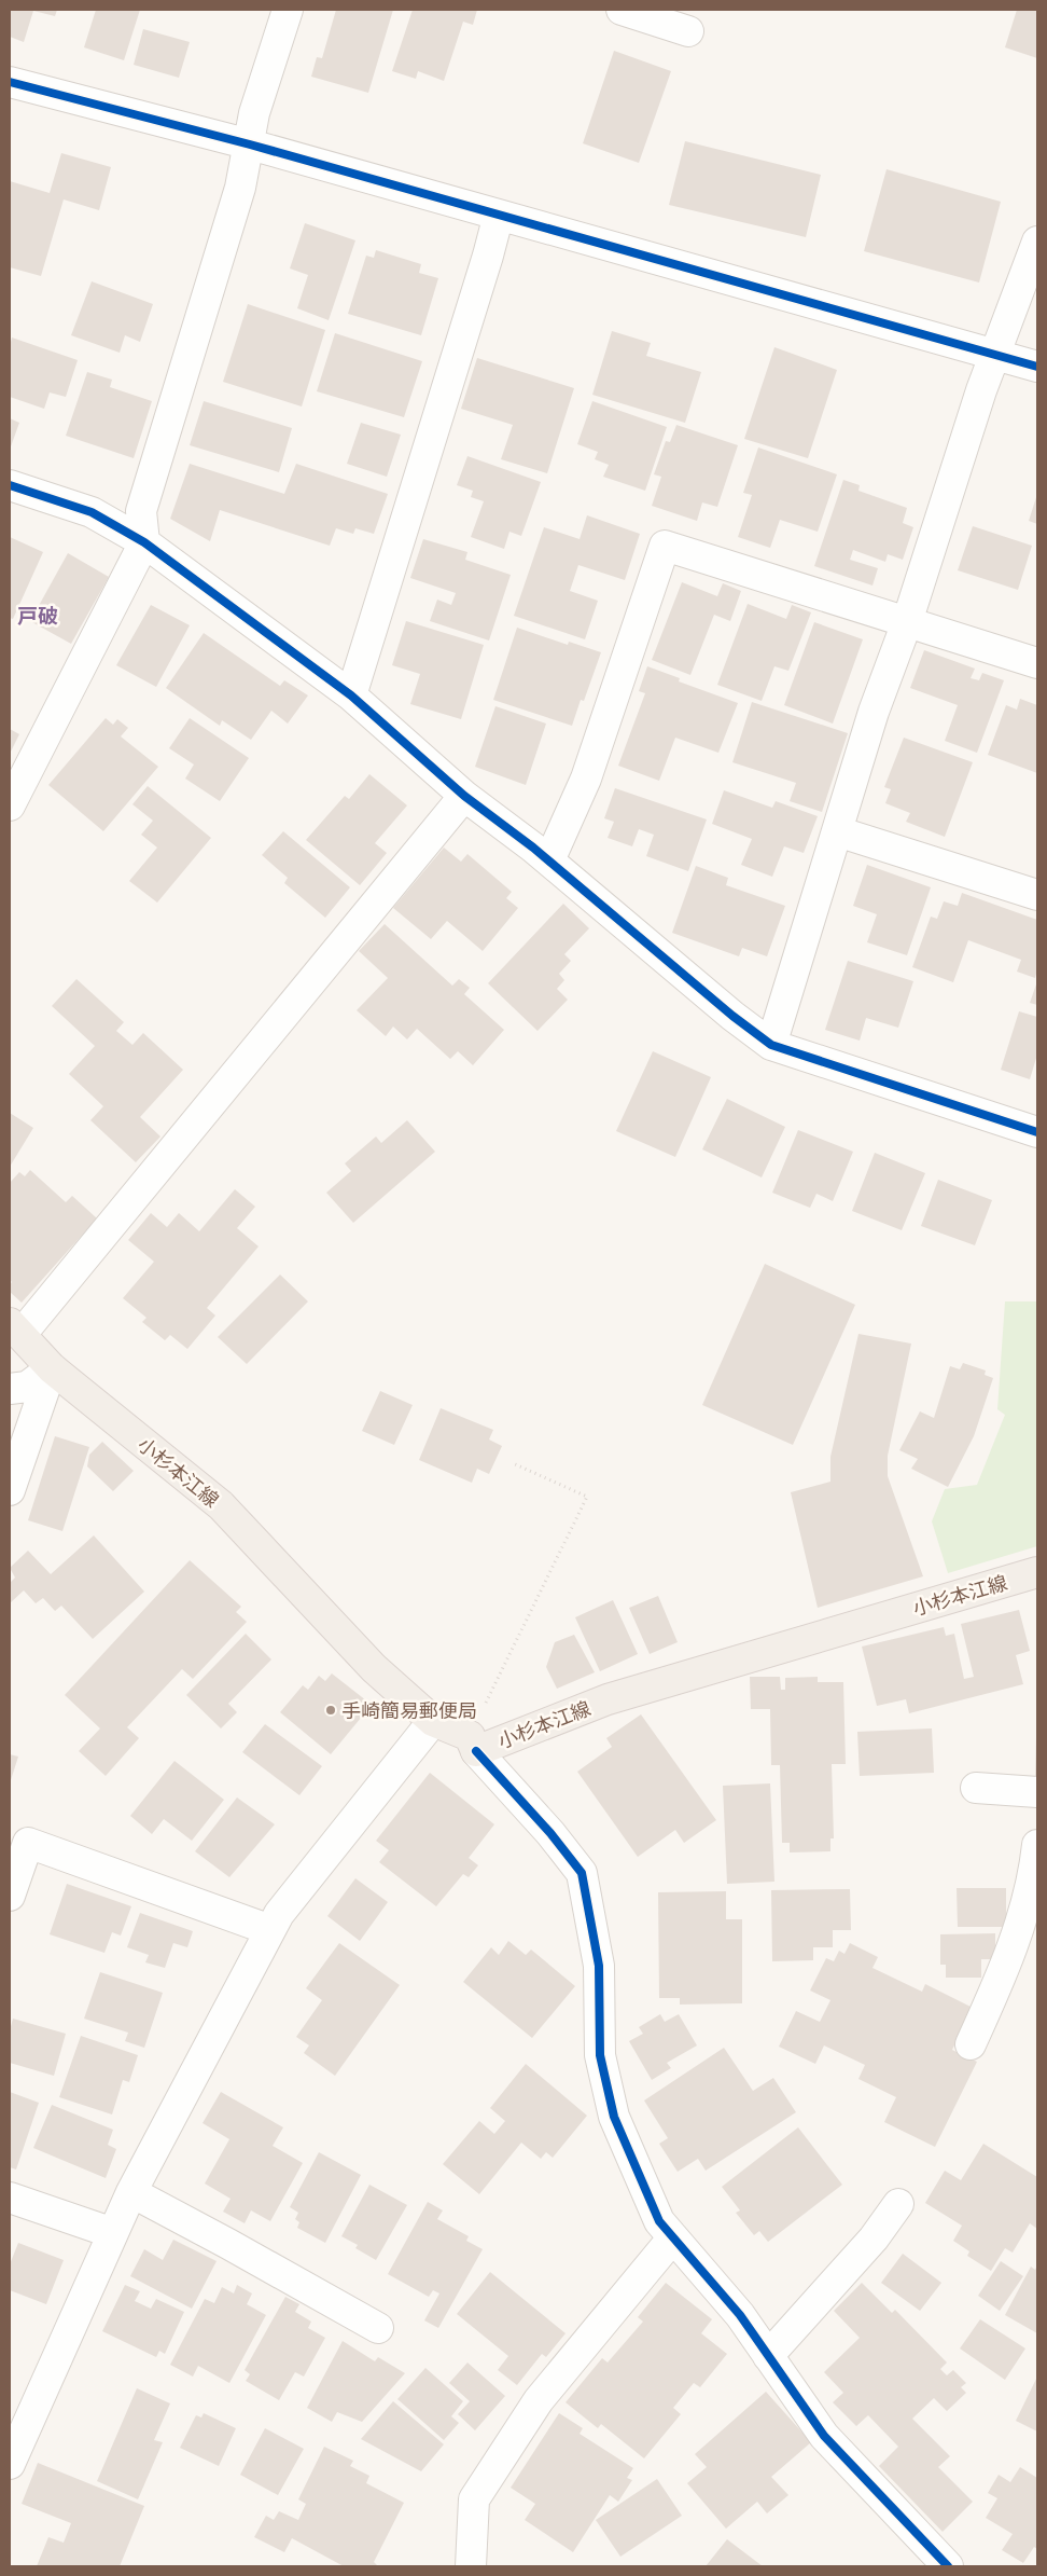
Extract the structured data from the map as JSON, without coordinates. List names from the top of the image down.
{
  "streets": {
    "main road": ["小杉本江線"]
  },
  "districts": ["戸破"],
  "places": ["手崎簡易郵便局"]
}
